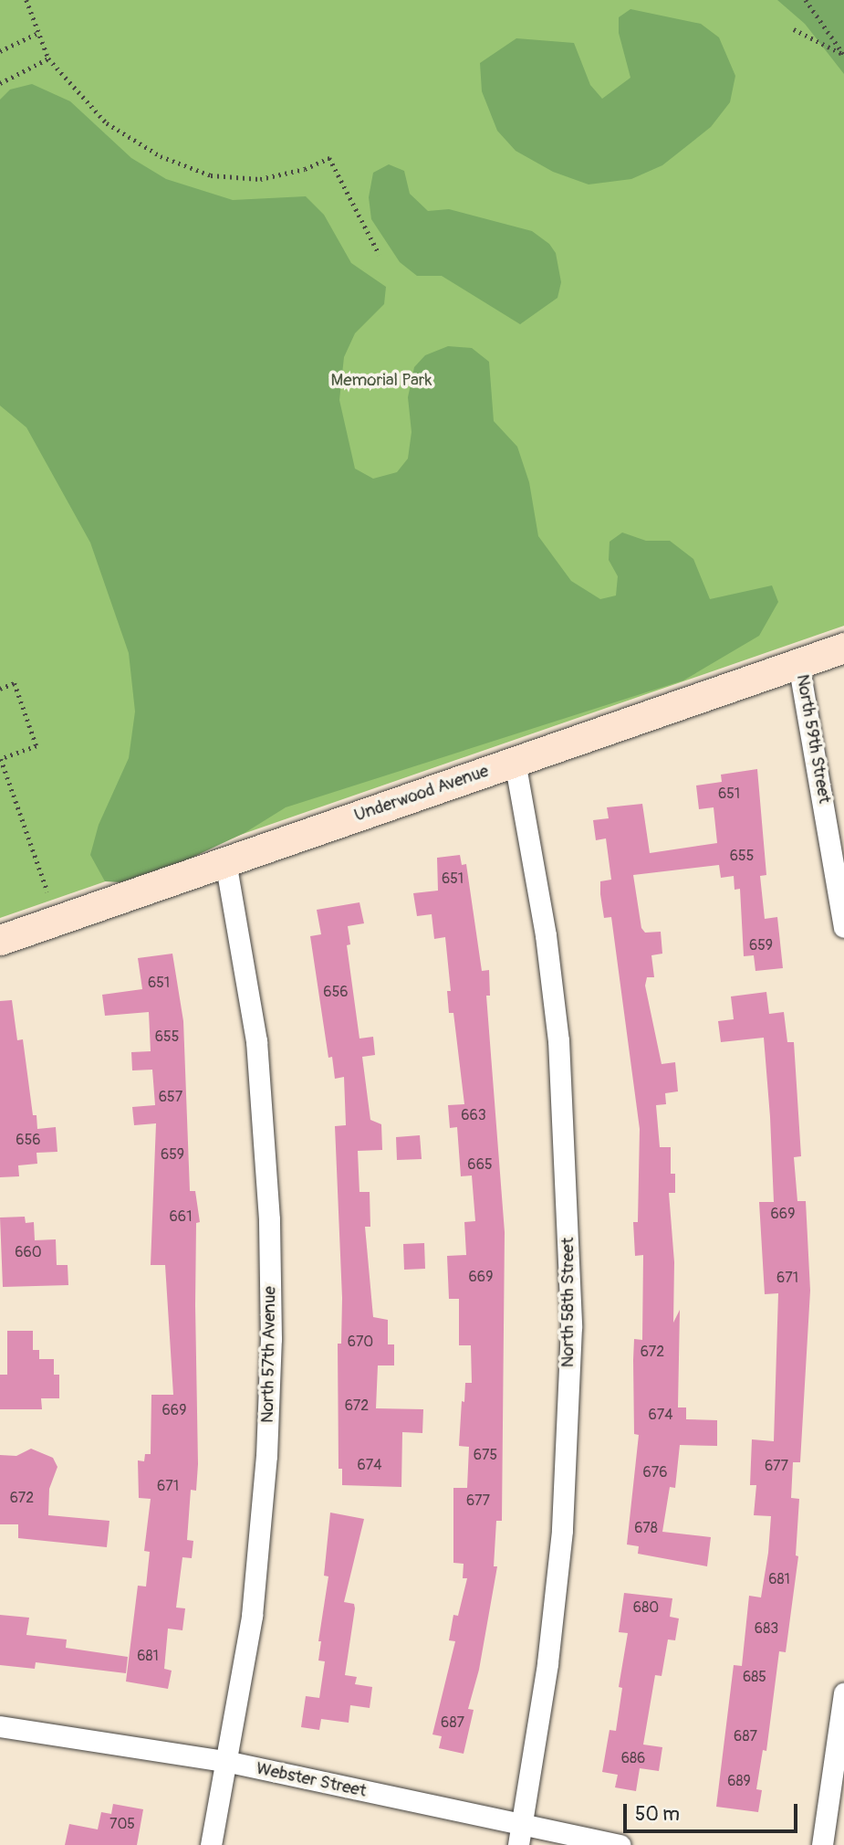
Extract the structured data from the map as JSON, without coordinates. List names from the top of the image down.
{
  "streets": {
    "main road": ["Underwood Avenue"],
    "street": [
      "North 59th Street",
      "North 58th Street",
      "North 57th Avenue",
      "Webster Street"
    ]
  },
  "crossings": [
    ["North 59th Street", "Underwood Avenue"],
    ["Underwood Avenue", "North 58th Street"],
    ["Underwood Avenue", "North 57th Avenue"],
    ["North 58th Street", "Webster Street"],
    ["North 57th Avenue", "Webster Street"]
  ],
  "parks": ["Memorial Park"],
  "house_numbers": [
    "651",
    "655",
    "651",
    "659",
    "651",
    "656",
    "655",
    "657",
    "663",
    "656",
    "659",
    "665",
    "669",
    "661",
    "660",
    "669",
    "671",
    "670",
    "672",
    "672",
    "669",
    "674",
    "675",
    "674",
    "677",
    "676",
    "671",
    "672",
    "677",
    "678",
    "681",
    "680",
    "683",
    "681",
    "685",
    "687",
    "687",
    "686",
    "689",
    "705"
  ],
  "scale_bar": "50 m"
}
